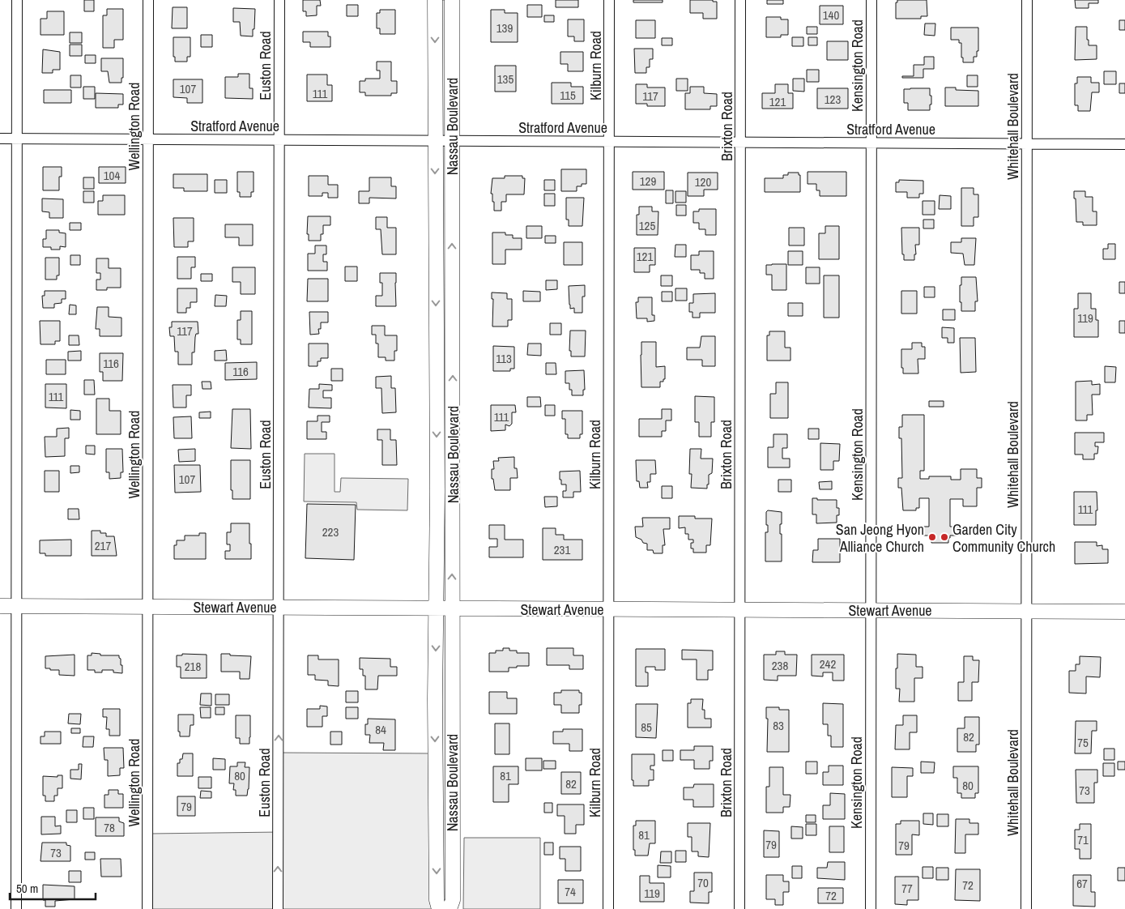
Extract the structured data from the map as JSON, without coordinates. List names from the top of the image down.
{
  "streets": {
    "main road": ["Nassau Boulevard", "Stewart Avenue"],
    "street": [
      "Euston Road",
      "Kilburn Road",
      "Kensington Road",
      "Stratford Avenue",
      "Wellington Road",
      "Brixton Road",
      "Whitehall Boulevard"
    ]
  },
  "crossings": [
    ["Euston Road", "Stratford Avenue"],
    ["Euston Road", "Stewart Avenue"],
    ["Kilburn Road", "Stratford Avenue"],
    ["Kilburn Road", "Stewart Avenue"],
    ["Kensington Road", "Stratford Avenue"],
    ["Kensington Road", "Stewart Avenue"],
    ["Stratford Avenue", "Wellington Road"],
    ["Stratford Avenue", "Nassau Boulevard"],
    ["Stratford Avenue", "Brixton Road"],
    ["Stratford Avenue", "Whitehall Boulevard"],
    ["Wellington Road", "Stewart Avenue"],
    ["Nassau Boulevard", "Stewart Avenue"],
    ["Brixton Road", "Stewart Avenue"],
    ["Whitehall Boulevard", "Stewart Avenue"]
  ],
  "places": ["San Jeong Hyon Alliance Church", "Garden City Community Church"],
  "house_numbers": [
    "140",
    "139",
    "135",
    "107",
    "111",
    "115",
    "117",
    "123",
    "121",
    "104",
    "129",
    "120",
    "125",
    "121",
    "119",
    "117",
    "113",
    "116",
    "116",
    "111",
    "111",
    "107",
    "111",
    "223",
    "217",
    "231",
    "242",
    "238",
    "218",
    "83",
    "85",
    "84",
    "82",
    "75",
    "80",
    "81",
    "82",
    "80",
    "73",
    "79",
    "78",
    "81",
    "71",
    "79",
    "79",
    "73",
    "70",
    "67",
    "72",
    "77",
    "74",
    "119",
    "72"
  ],
  "scale_bar": "50 m"
}
